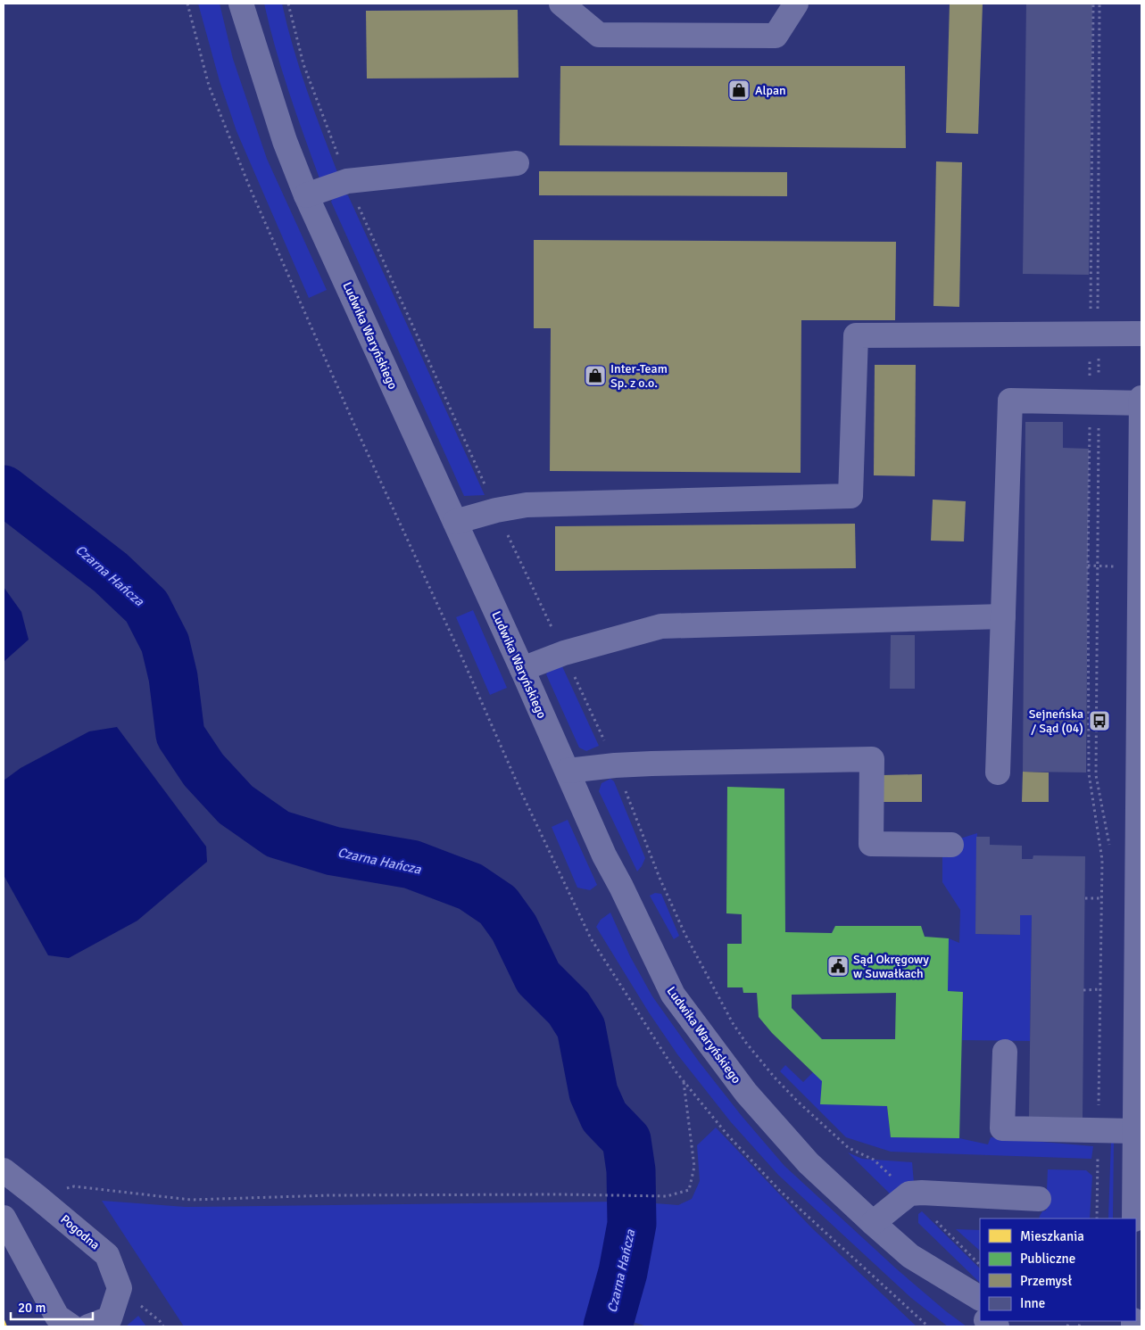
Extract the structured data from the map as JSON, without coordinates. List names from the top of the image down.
{
  "streets": {
    "street": ["Ludwika Waryńskiego", "Pogodna"]
  },
  "water": ["Czarna Hańcza"],
  "places": {
    "shop": ["Alpan", "Inter-Team Sp. z o.o."],
    "bus stop": ["Sejneńska / Sąd (04)"],
    "public building": ["Sąd Okręgowy w Suwałkach"]
  },
  "legend": [
    "Mieszkania",
    "Publiczne",
    "Przemysł",
    "Inne"
  ],
  "scale_bar": "20 m"
}
